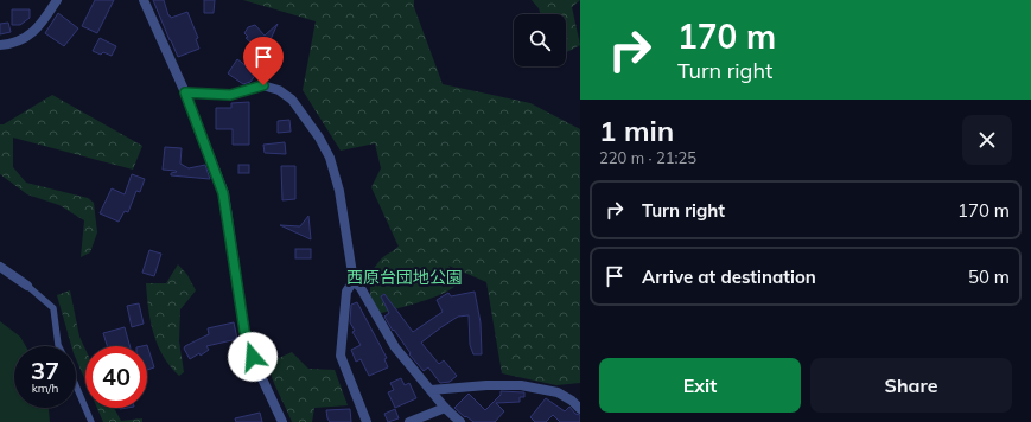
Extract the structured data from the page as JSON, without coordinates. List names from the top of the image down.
{
  "parks": ["西原台団地公園"],
  "page": {
    "turn": ["170 m", "Turn right"],
    "heading": ["1 min", "220 m · 21:25"],
    "list": [
      {
        "name": "Turn right",
        "value": "170 m"
      },
      {
        "name": "Arrive at destination",
        "value": "50 m"
      }
    ],
    "speed": "37 km/h",
    "limit": "40",
    "buttons": ["Exit", "Share"]
  }
}
